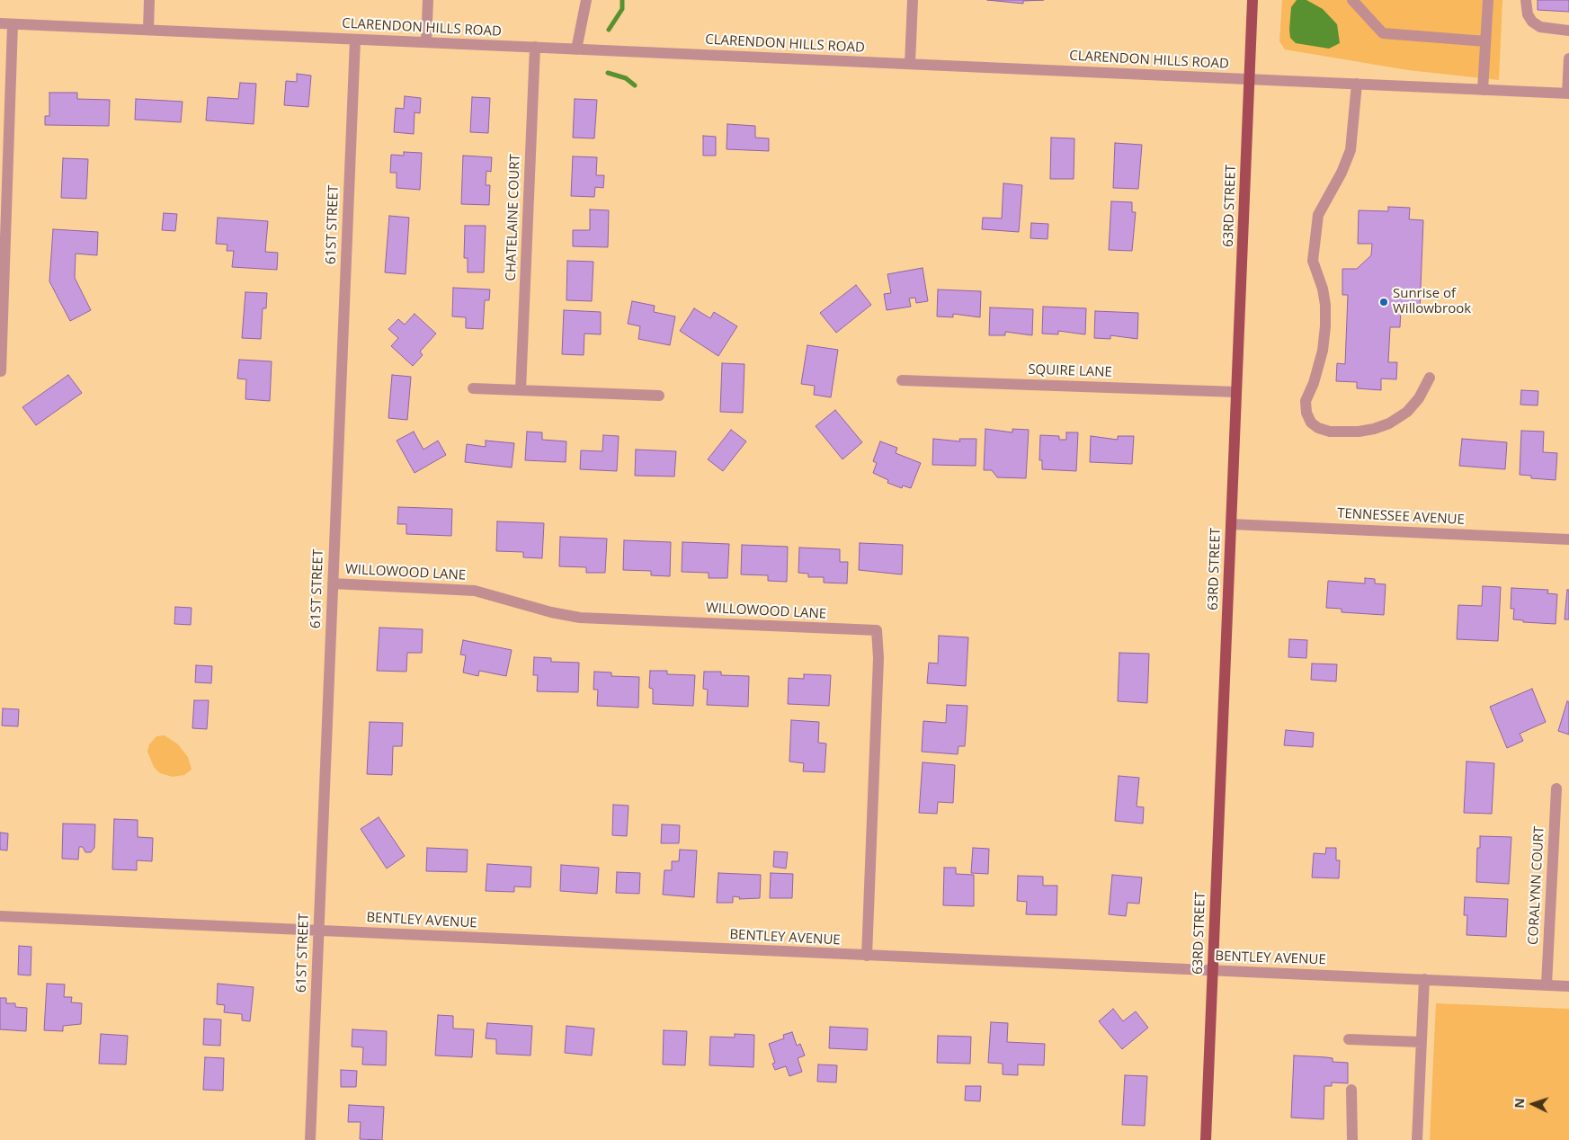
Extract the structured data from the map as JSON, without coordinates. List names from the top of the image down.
{
  "streets": {
    "main road": ["63RD STREET"],
    "street": [
      "CLARENDON HILLS ROAD",
      "CHATELAINE COURT",
      "61ST STREET",
      "SQUIRE LANE",
      "TENNESSEE AVENUE",
      "WILLOWOOD LANE",
      "CORALYNN COURT",
      "BENTLEY AVENUE"
    ]
  },
  "crossings": [
    ["CLARENDON HILLS ROAD", "63RD STREET"],
    ["CLARENDON HILLS ROAD", "CHATELAINE COURT"],
    ["CLARENDON HILLS ROAD", "61ST STREET"],
    ["63RD STREET", "SQUIRE LANE"],
    ["63RD STREET", "TENNESSEE AVENUE"],
    ["63RD STREET", "BENTLEY AVENUE"],
    ["61ST STREET", "WILLOWOOD LANE"],
    ["61ST STREET", "BENTLEY AVENUE"],
    ["WILLOWOOD LANE", "BENTLEY AVENUE"],
    ["CORALYNN COURT", "BENTLEY AVENUE"]
  ],
  "places": ["Sunrise of Willowbrook"],
  "north": "left"
}
